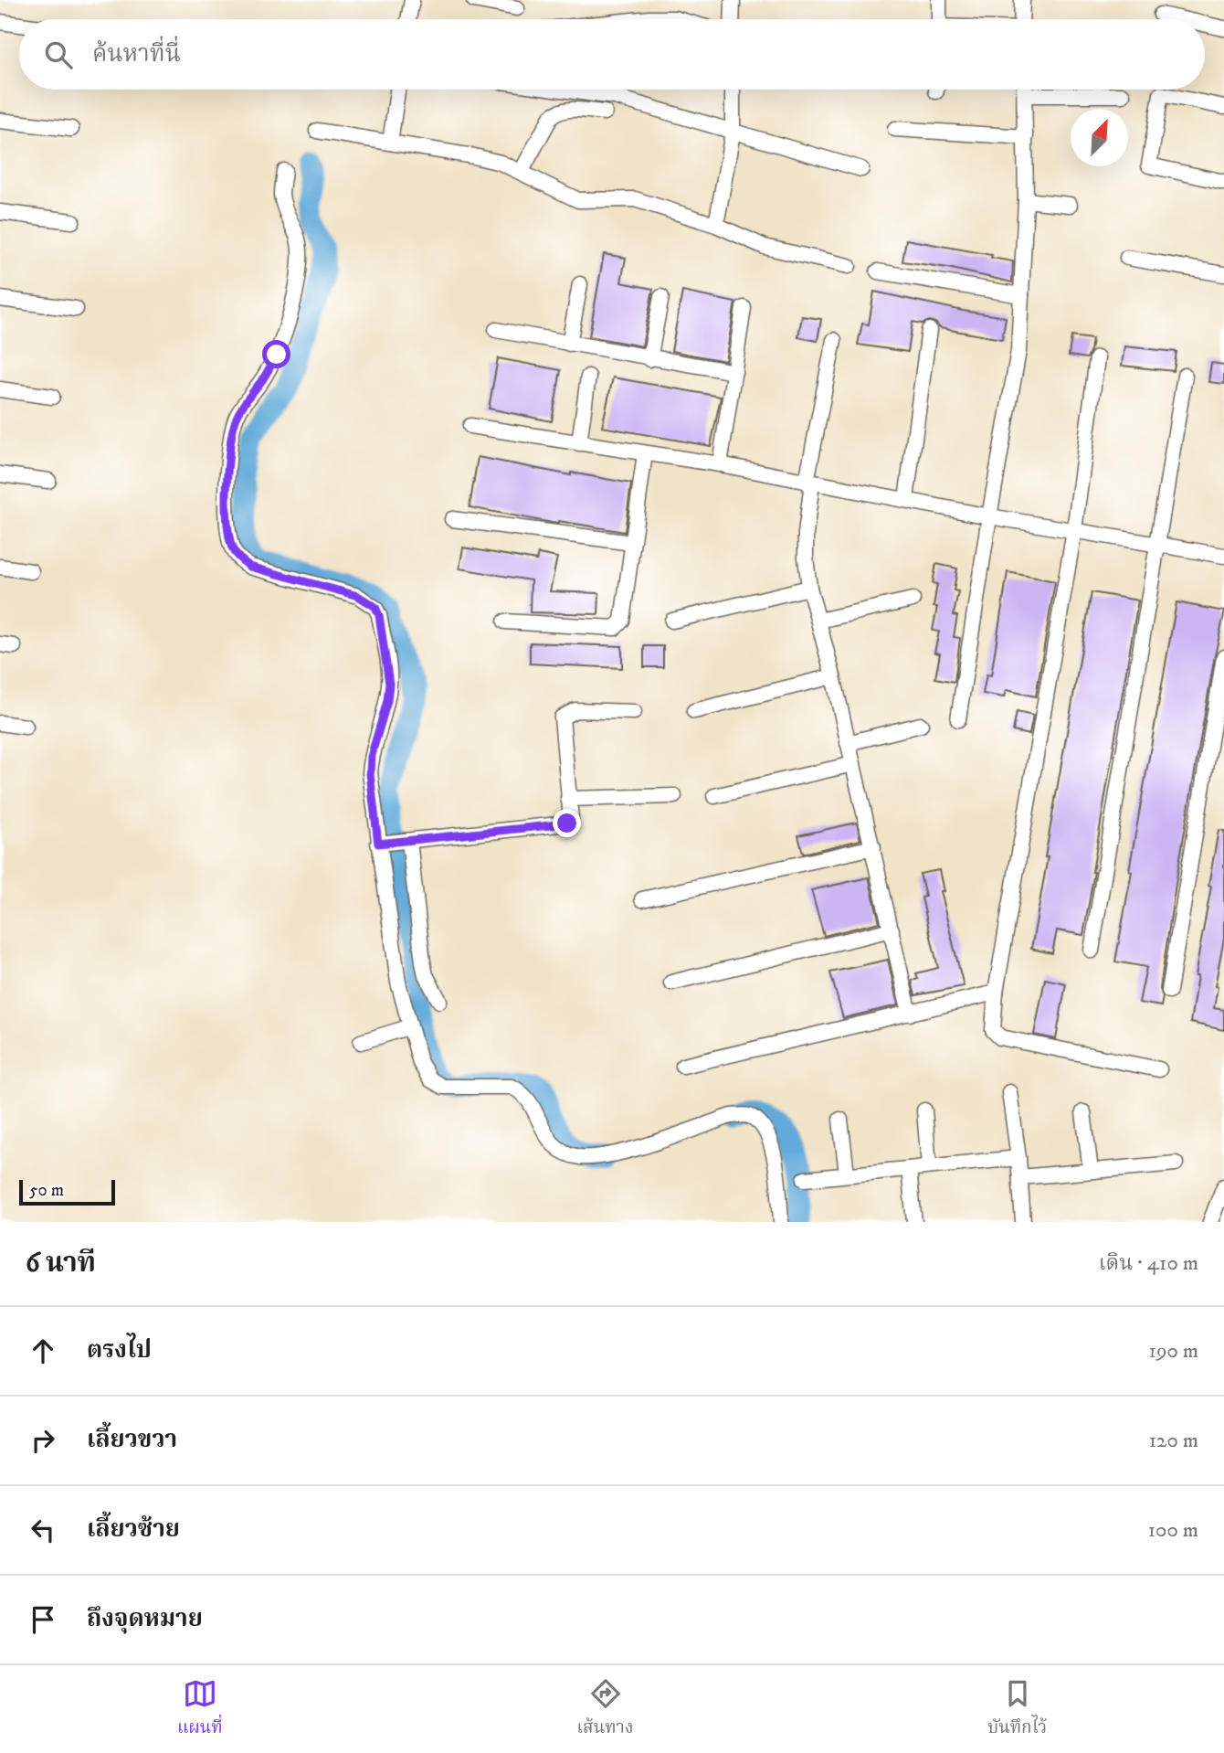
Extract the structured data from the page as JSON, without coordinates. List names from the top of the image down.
{
  "scale_bar": "50 m",
  "north": "top right",
  "page": {
    "search": "ค้นหาที่นี่",
    "scale": "50 m",
    "heading": ["6 นาที", "เดิน · 410 m"],
    "list": [
      ["ตรงไป", "190 m"],
      ["เลี้ยวขวา", "120 m"],
      ["เลี้ยวซ้าย", "100 m"],
      "ถึงจุดหมาย"
    ],
    "nav": ["แผนที่", "เส้นทาง", "บันทึกไว้"]
  }
}
